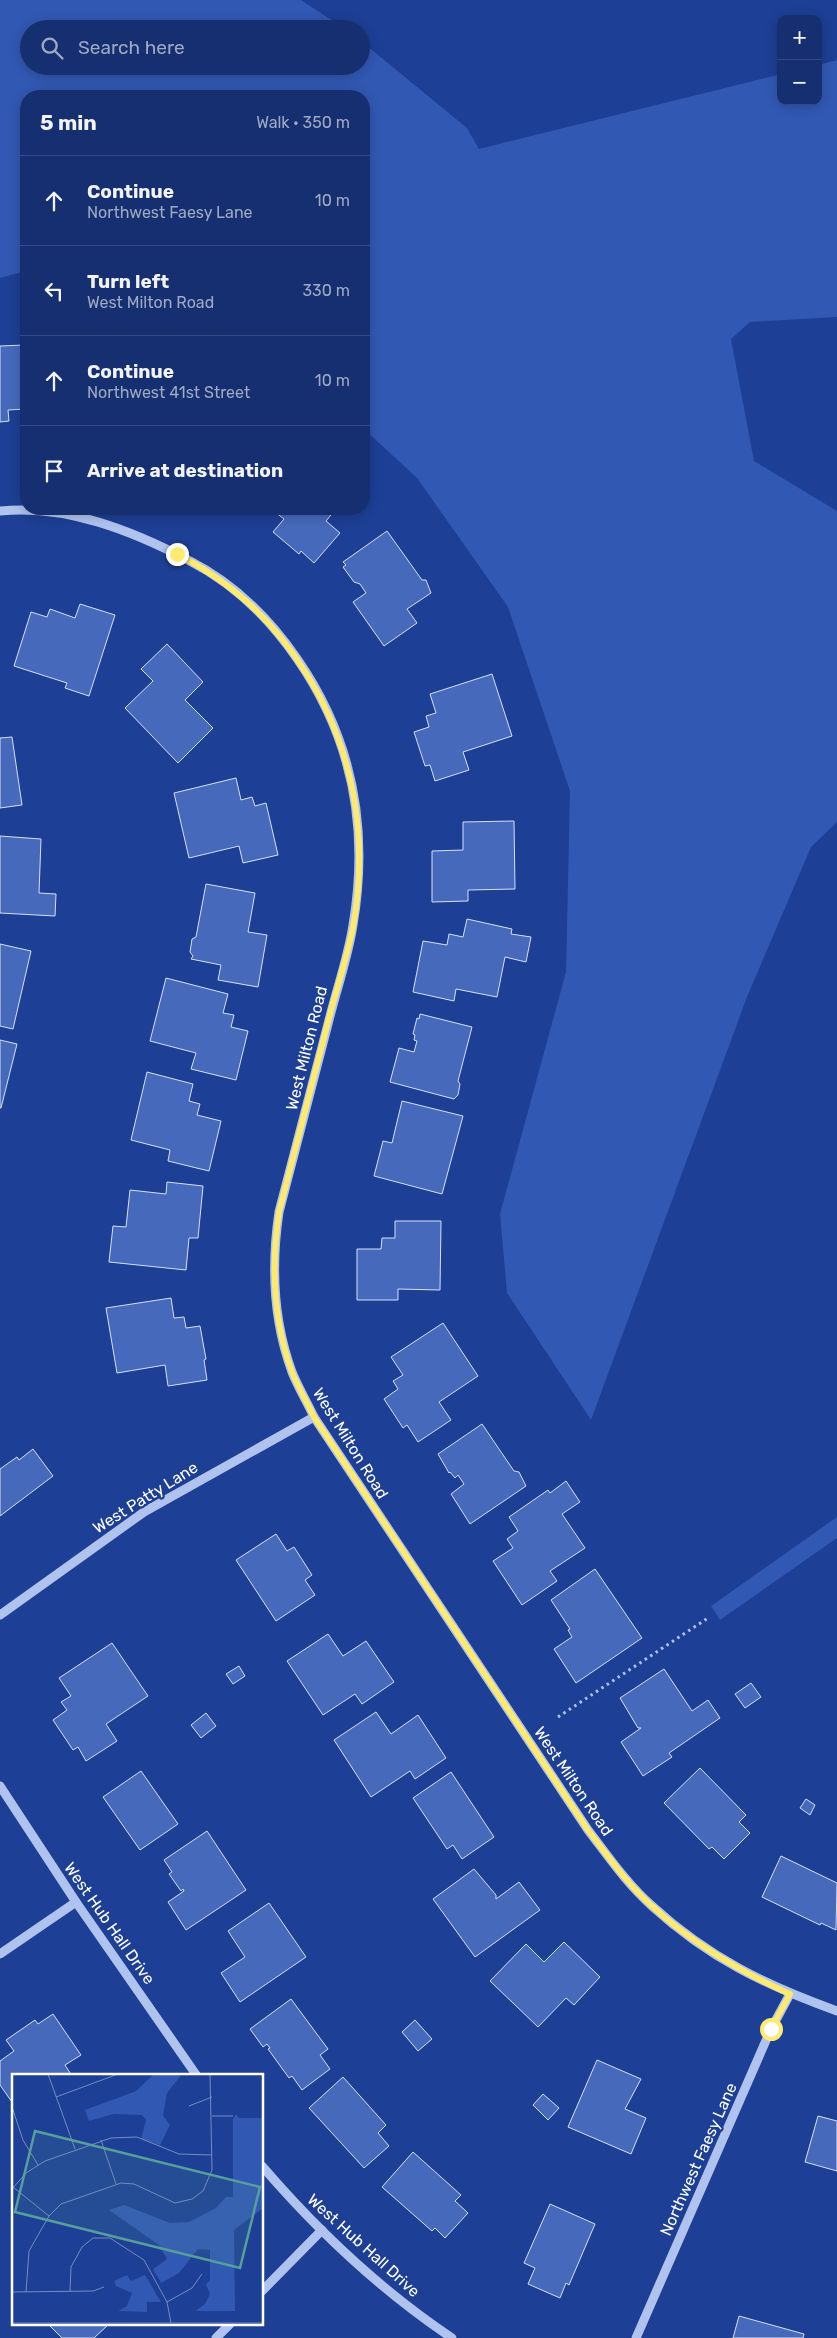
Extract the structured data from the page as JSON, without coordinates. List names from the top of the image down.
{
  "streets": {
    "street": [
      "West Milton Road",
      "West Patty Lane",
      "West Hub Hall Drive",
      "Northwest Faesy Lane"
    ]
  },
  "crossings": [
    ["West Milton Road", "West Patty Lane"],
    ["West Milton Road", "Northwest Faesy Lane"]
  ],
  "page": {
    "map_buttons": ["+", "−"],
    "search": "Search here",
    "heading": ["5 min", "Walk · 350 m"],
    "list": [
      ["Continue", "Northwest Faesy Lane", "10 m"],
      ["Turn left", "West Milton Road", "330 m"],
      ["Continue", "Northwest 41st Street", "10 m"],
      "Arrive at destination"
    ]
  }
}
